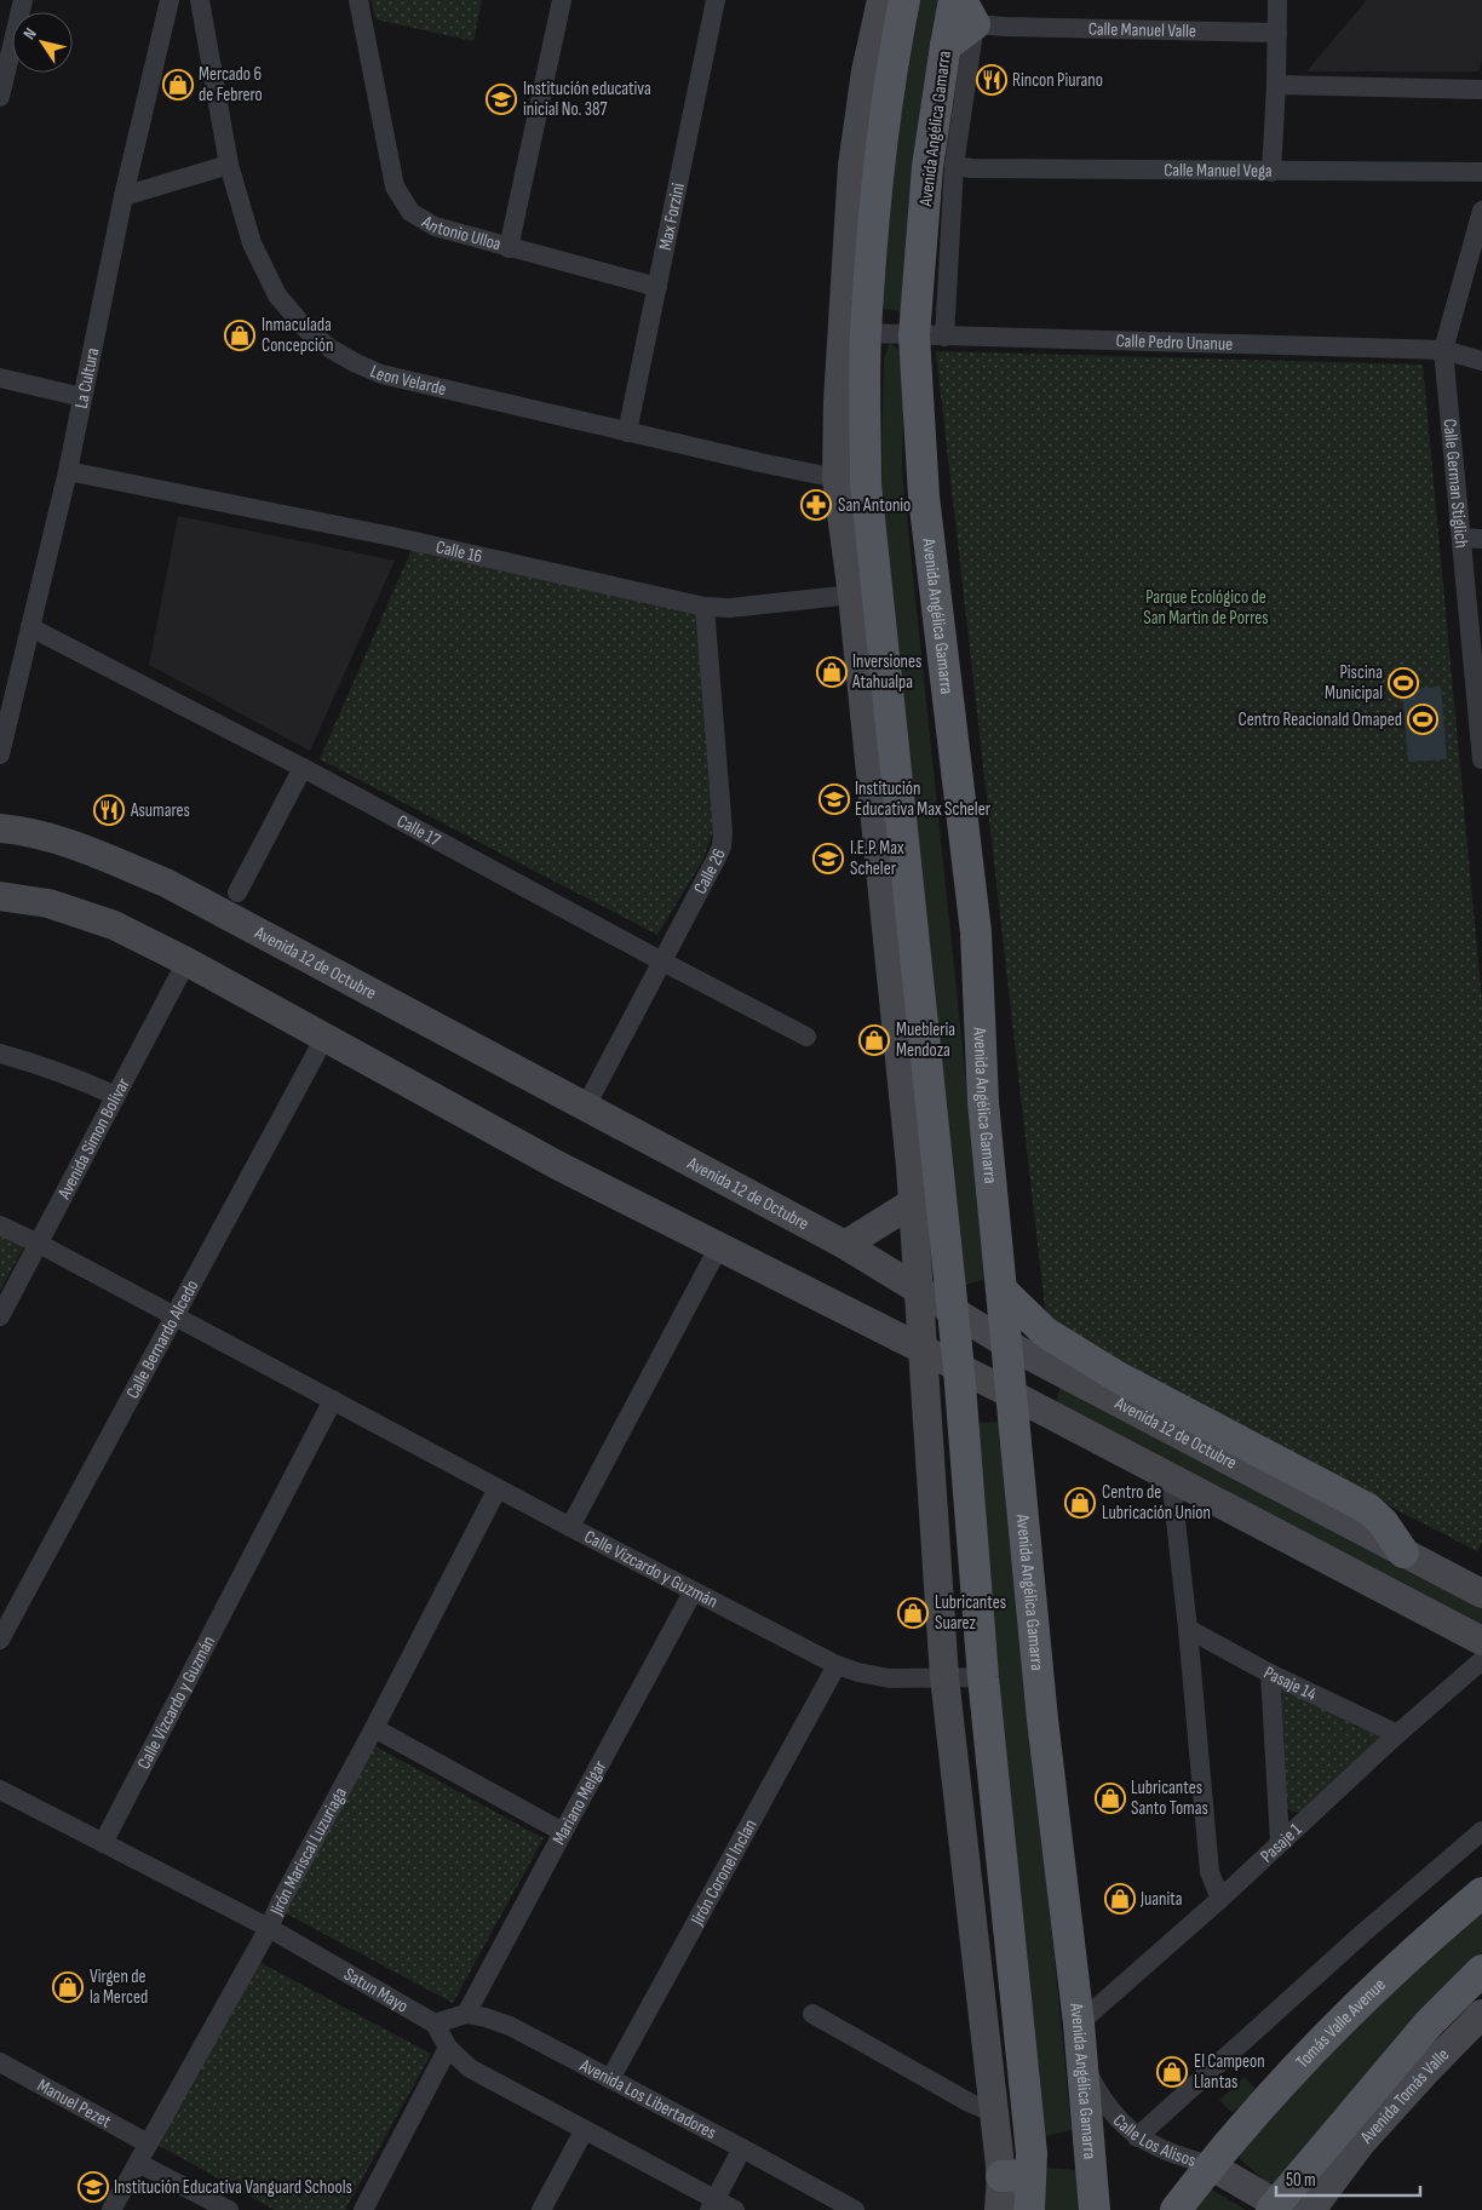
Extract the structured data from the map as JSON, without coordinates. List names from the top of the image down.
{
  "streets": {
    "main road": [
      "Avenida Angélica Gamarra",
      "Avenida 12 de Octubre",
      "Tomás Valle Avenue",
      "Avenida Tomás Valle",
      "Calle Los Alisos"
    ],
    "street": [
      "Calle Manuel Valle",
      "Calle Manuel Vega",
      "Max Forzini",
      "Antonio Ulloa",
      "Calle Pedro Unanue",
      "La Cultura",
      "Leon Velarde",
      "Calle German Stiglich",
      "Calle 16",
      "Calle 17",
      "Calle 26",
      "Avenida Simon Bolivar",
      "Calle Bernardo Alcedo",
      "Calle Vizcardo y Guzmán",
      "Pasaje 14",
      "Mariano Melgar",
      "Pasaje 1",
      "Jirón Mariscal Luzuriaga",
      "Jirón Coronel Inclan",
      "Satun Mayo",
      "Avenida Los Libertadores",
      "Manuel Pezet"
    ]
  },
  "crossings": [
    ["Calle Manuel Valle", "Avenida Angélica Gamarra"],
    ["Avenida Angélica Gamarra", "Calle Manuel Vega"],
    ["Avenida Angélica Gamarra", "Calle Pedro Unanue"],
    ["Avenida Angélica Gamarra", "Avenida 12 de Octubre"],
    ["Avenida Angélica Gamarra", "Pasaje 1"],
    ["Avenida Angélica Gamarra", "Calle Los Alisos"],
    ["Max Forzini", "Antonio Ulloa"],
    ["Max Forzini", "Leon Velarde"],
    ["Calle Pedro Unanue", "Calle German Stiglich"],
    ["La Cultura", "Calle 16"],
    ["La Cultura", "Calle 17"],
    ["Calle 16", "Calle 26"],
    ["Calle 17", "Calle 26"],
    ["Calle 26", "Avenida 12 de Octubre"],
    ["Avenida Simon Bolivar", "Calle Vizcardo y Guzmán"],
    ["Calle Bernardo Alcedo", "Calle Vizcardo y Guzmán"],
    ["Calle Vizcardo y Guzmán", "Mariano Melgar"],
    ["Calle Vizcardo y Guzmán", "Jirón Mariscal Luzuriaga"],
    ["Calle Vizcardo y Guzmán", "Jirón Coronel Inclan"],
    ["Calle Vizcardo y Guzmán", "Satun Mayo"],
    ["Pasaje 14", "Pasaje 1"],
    ["Mariano Melgar", "Avenida Los Libertadores"],
    ["Jirón Mariscal Luzuriaga", "Satun Mayo"],
    ["Jirón Mariscal Luzuriaga", "Manuel Pezet"],
    ["Jirón Coronel Inclan", "Avenida Los Libertadores"],
    ["Tomás Valle Avenue", "Calle Los Alisos"]
  ],
  "parks": ["Parque Ecológico de San Martin de Porres"],
  "places": {
    "restaurant": ["Rincon Piurano", "Asumares"],
    "shop": [
      "Mercado 6 de Febrero",
      "Inmaculada Concepción",
      "Inversiones Atahualpa",
      "Muebleria Mendoza",
      "Centro de Lubricación Union",
      "Lubricantes Suarez",
      "Lubricantes Santo Tomas",
      "Juanita",
      "Virgen de la Merced",
      "El Campeon Llantas"
    ],
    "school or university": [
      "Institución educativa inicial No. 387",
      "Institución Educativa Max Scheler",
      "I.E.P. Max Scheler",
      "Institución Educativa Vanguard Schools"
    ],
    "pharmacy": ["San Antonio"],
    "sports": ["Piscina Municipal", "Centro Reacionald Omaped"]
  },
  "scale_bar": "50 m",
  "north": "top left"
}
